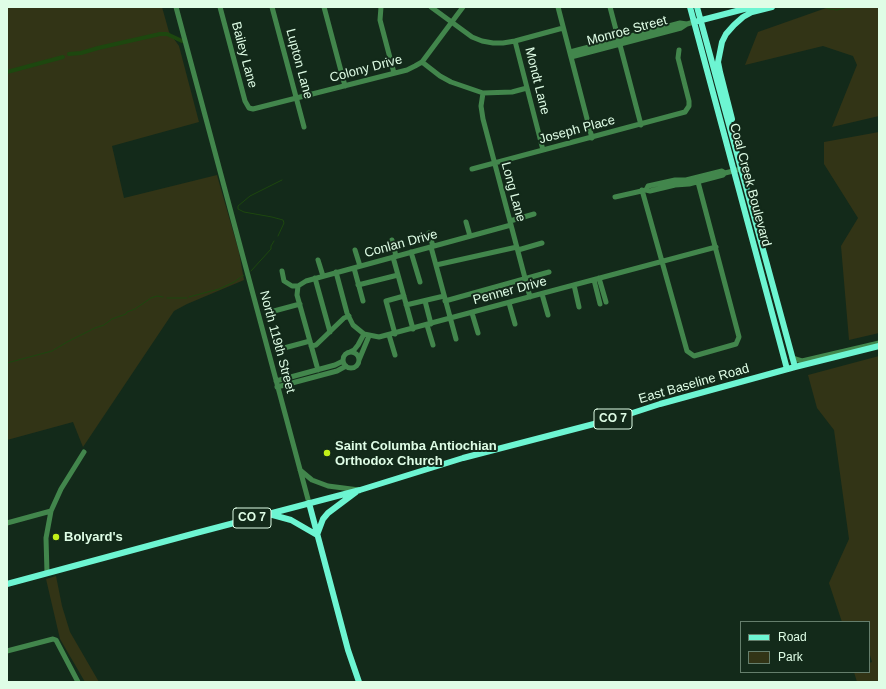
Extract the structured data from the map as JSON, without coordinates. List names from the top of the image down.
{
  "streets": {
    "main road": [
      "Monroe Street",
      "Coal Creek Boulevard",
      "North 119th Street",
      "East Baseline Road",
      "CO 7"
    ],
    "street": [
      "Bailey Lane",
      "Lupton Lane",
      "Colony Drive",
      "Mondt Lane",
      "Joseph Place",
      "Long Lane",
      "Conlan Drive",
      "Penner Drive"
    ]
  },
  "crossings": [
    ["Monroe Street", "Coal Creek Boulevard"],
    ["Bailey Lane", "Colony Drive"],
    ["Lupton Lane", "Colony Drive"],
    ["Mondt Lane", "Joseph Place"],
    ["Joseph Place", "Long Lane"],
    ["Coal Creek Boulevard", "East Baseline Road"],
    ["Long Lane", "Conlan Drive"],
    ["Long Lane", "Penner Drive"],
    ["North 119th Street", "East Baseline Road"]
  ],
  "places": ["Saint Columba Antiochian Orthodox Church", "Bolyard's"],
  "legend": ["Road", "Park"]
}
